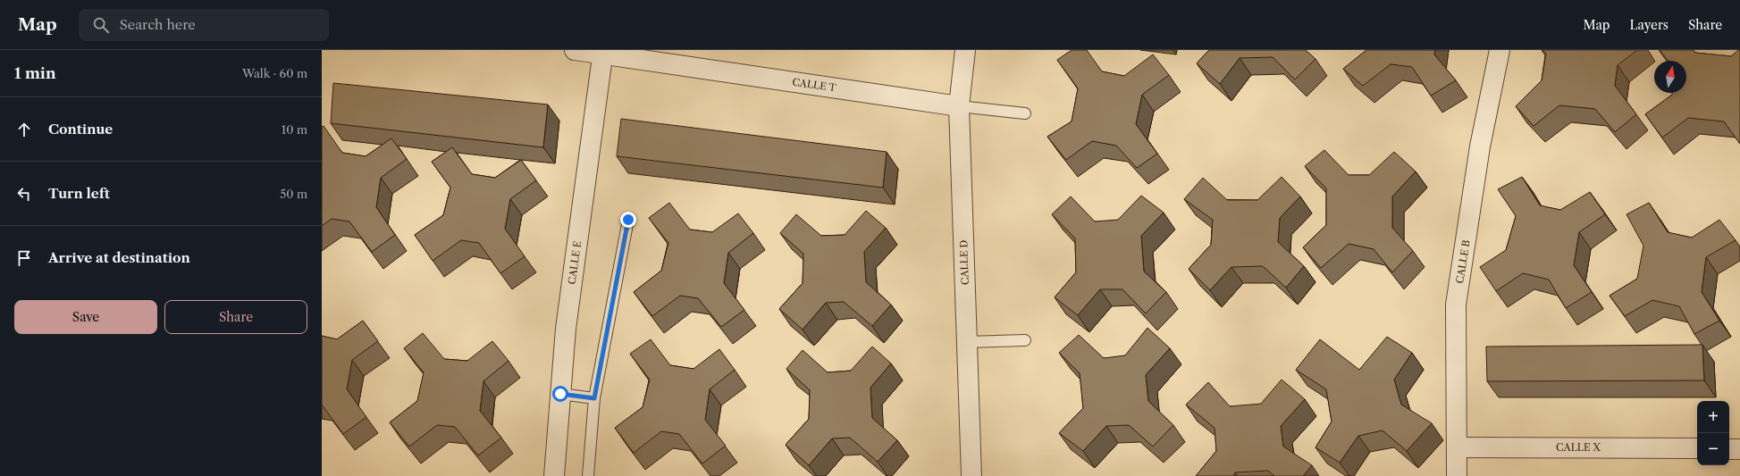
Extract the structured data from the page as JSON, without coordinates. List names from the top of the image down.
{
  "streets": {
    "street": [
      "CALLE T",
      "CALLE B",
      "CALLE E",
      "CALLE D",
      "CALLE X"
    ]
  },
  "crossings": [
    ["CALLE T", "CALLE E"],
    ["CALLE T", "CALLE D"],
    ["CALLE B", "CALLE X"]
  ],
  "north": "top",
  "page": {
    "header": "Map",
    "search": "Search here",
    "nav": ["Map", "Layers", "Share"],
    "heading": ["1 min", "Walk · 60 m"],
    "list": [
      ["Continue", "10 m"],
      ["Turn left", "50 m"],
      "Arrive at destination"
    ],
    "buttons": ["Save", "Share"],
    "map_buttons": ["+", "−"]
  }
}
